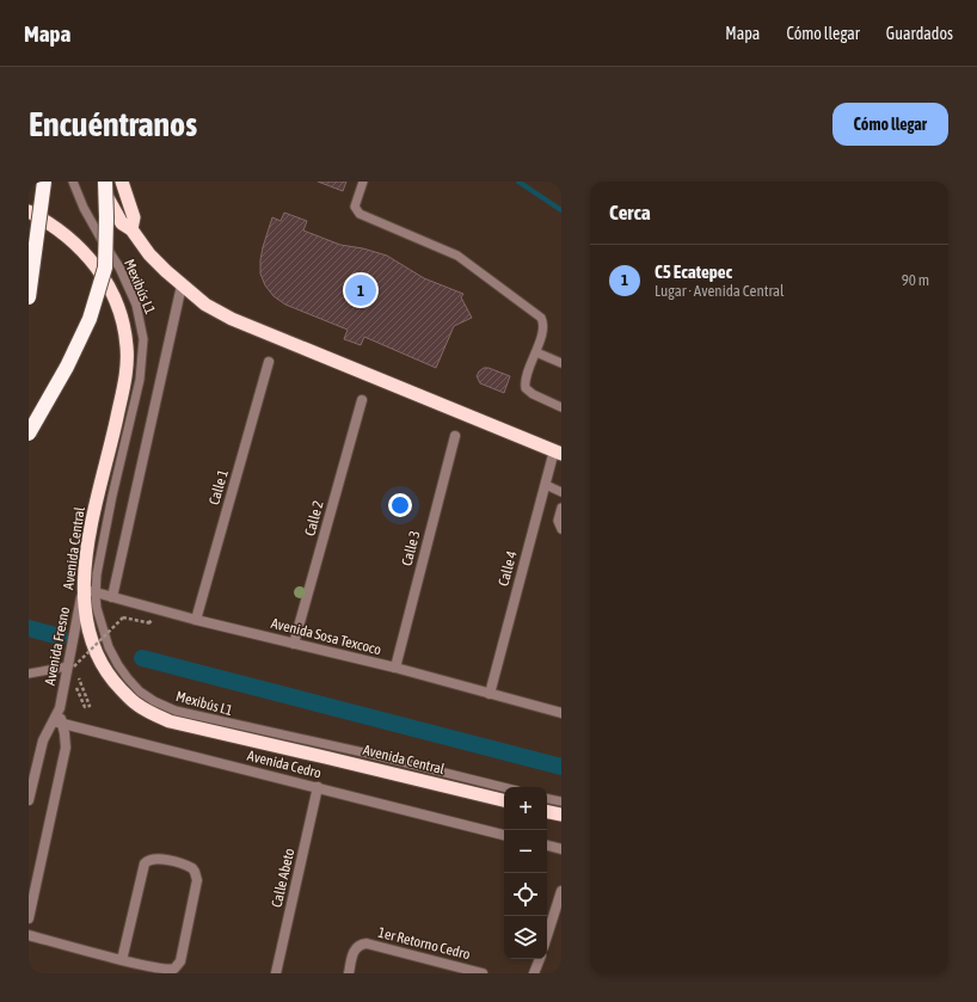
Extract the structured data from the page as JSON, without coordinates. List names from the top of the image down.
{
  "streets": {
    "highway": ["Avenida Central"],
    "street": [
      "Calle 1",
      "Calle 2",
      "Calle 3",
      "Calle 4",
      "Avenida Sosa Texcoco",
      "Avenida Fresno",
      "Avenida Cedro",
      "Calle Abeto",
      "1er Retorno Cedro"
    ],
    "lane": ["Mexibús L1"]
  },
  "crossings": [
    ["Mexibús L1", "Avenida Central"],
    ["Mexibús L1", "Avenida Sosa Texcoco"],
    ["Mexibús L1", "Avenida Fresno"],
    ["Calle 1", "Avenida Sosa Texcoco"],
    ["Calle 2", "Avenida Sosa Texcoco"],
    ["Avenida Central", "Avenida Sosa Texcoco"],
    ["Avenida Central", "Avenida Fresno"],
    ["Calle 3", "Avenida Sosa Texcoco"],
    ["Calle 4", "Avenida Sosa Texcoco"],
    ["Avenida Sosa Texcoco", "Avenida Fresno"],
    ["Avenida Fresno", "Avenida Cedro"],
    ["Avenida Cedro", "Calle Abeto"]
  ],
  "page": {
    "header": "Mapa",
    "nav": ["Mapa", "Cómo llegar", "Guardados"],
    "buttons": "Cómo llegar",
    "title": "Encuéntranos",
    "heading": "Cerca",
    "list": [
      {
        "mark": "1",
        "name": "C5 Ecatepec",
        "note": "Lugar · Avenida Central",
        "value": "90 m"
      }
    ],
    "pins": "1",
    "map_buttons": ["+", "−"]
  }
}
